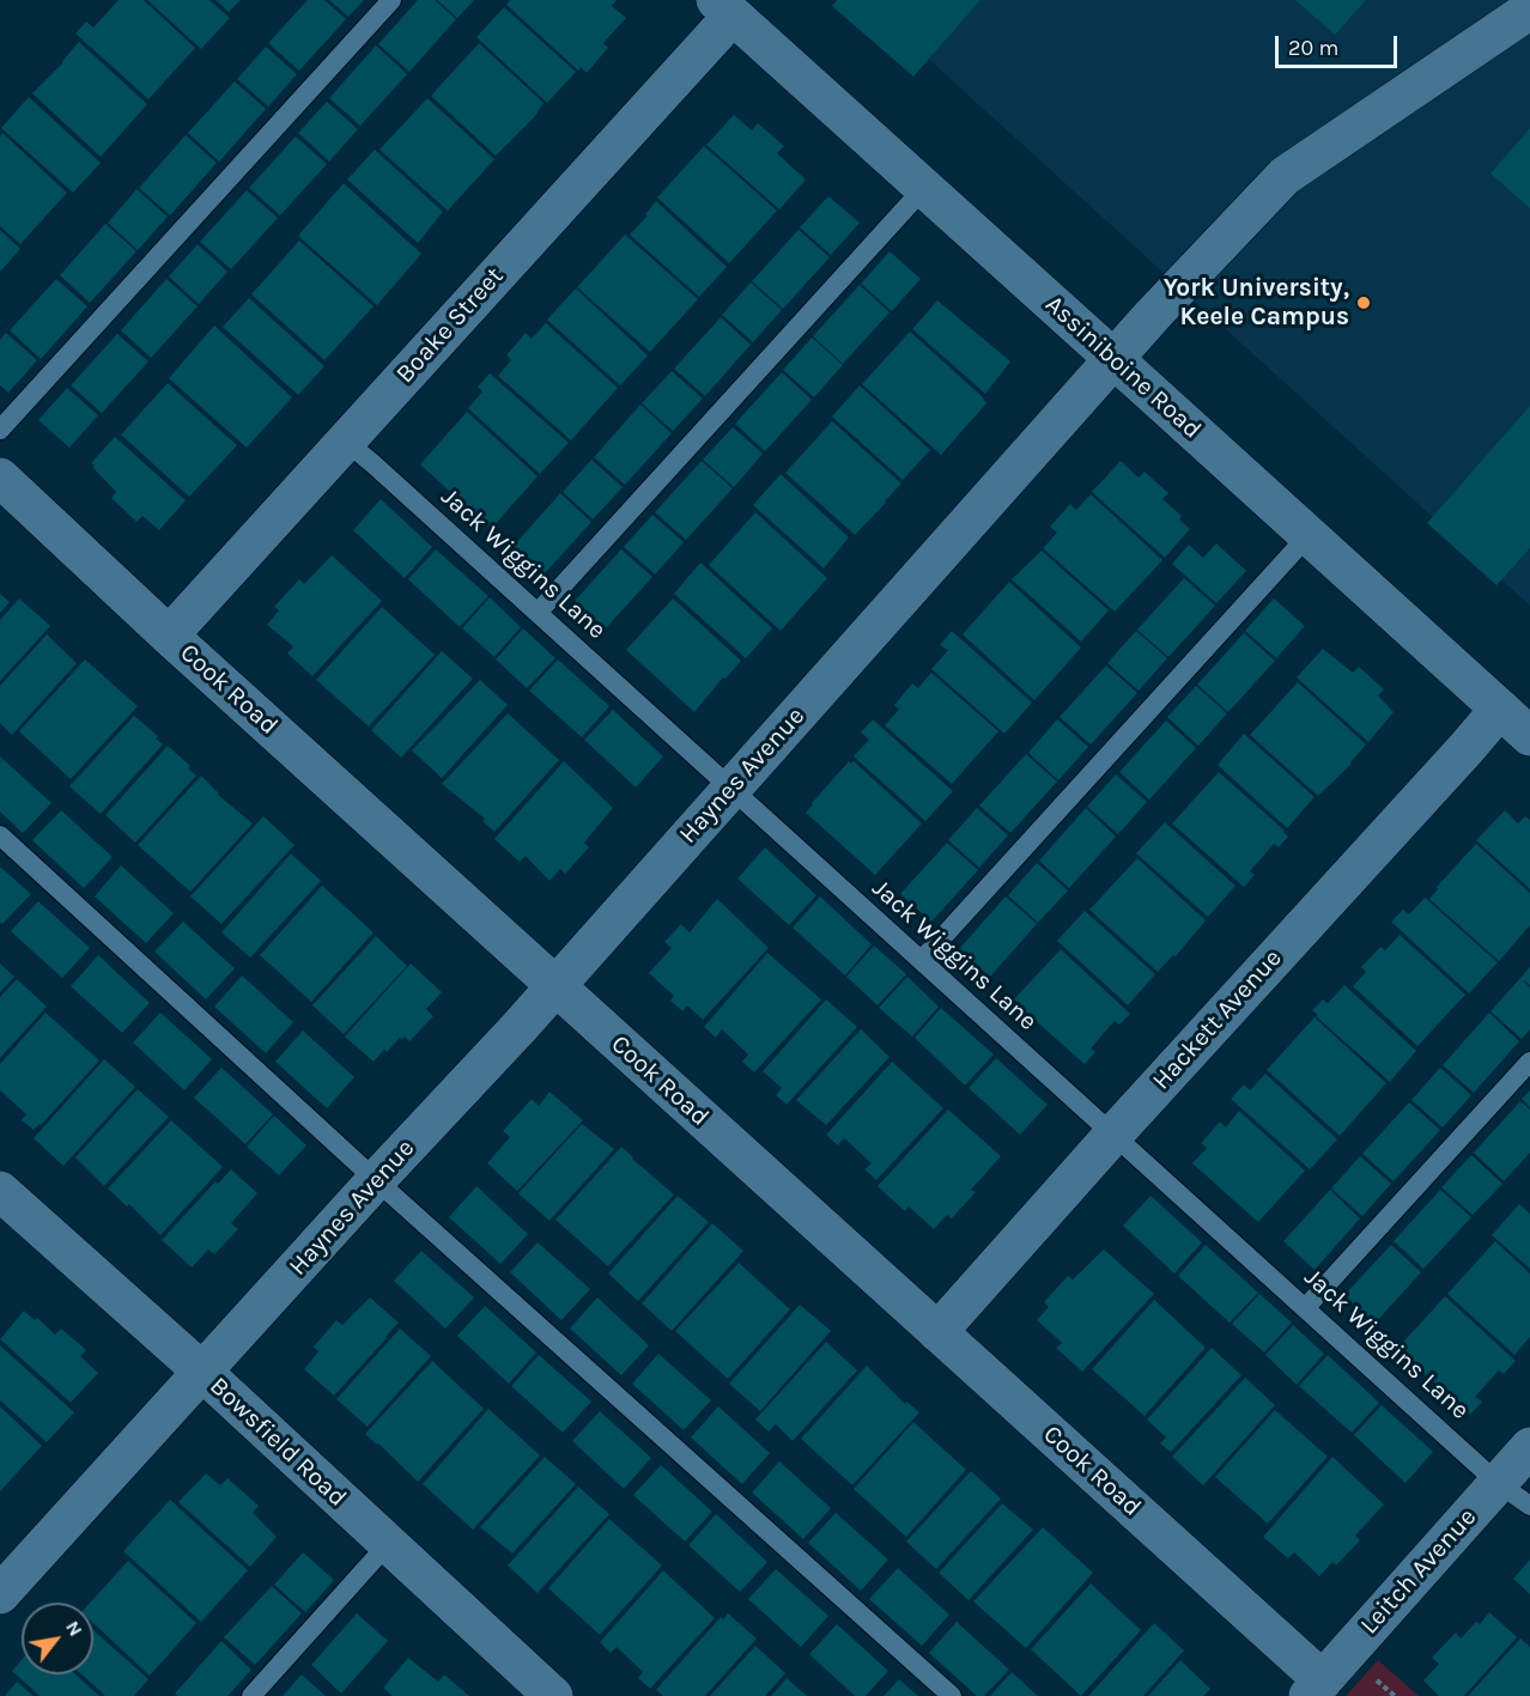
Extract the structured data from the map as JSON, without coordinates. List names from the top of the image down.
{
  "streets": {
    "street": [
      "Boake Street",
      "Assiniboine Road",
      "Cook Road",
      "Haynes Avenue",
      "Hackett Avenue",
      "Bowsfield Road",
      "Leitch Avenue"
    ],
    "lane": ["Jack Wiggins Lane"]
  },
  "crossings": [
    ["Boake Street", "Assiniboine Road"],
    ["Boake Street", "Jack Wiggins Lane"],
    ["Boake Street", "Cook Road"],
    ["Assiniboine Road", "Haynes Avenue"],
    ["Assiniboine Road", "Hackett Avenue"],
    ["Jack Wiggins Lane", "Haynes Avenue"],
    ["Jack Wiggins Lane", "Hackett Avenue"],
    ["Jack Wiggins Lane", "Leitch Avenue"],
    ["Cook Road", "Haynes Avenue"],
    ["Cook Road", "Hackett Avenue"],
    ["Cook Road", "Leitch Avenue"],
    ["Haynes Avenue", "Bowsfield Road"]
  ],
  "places": ["York University, Keele Campus"],
  "scale_bar": "20 m",
  "north": "top right"
}
